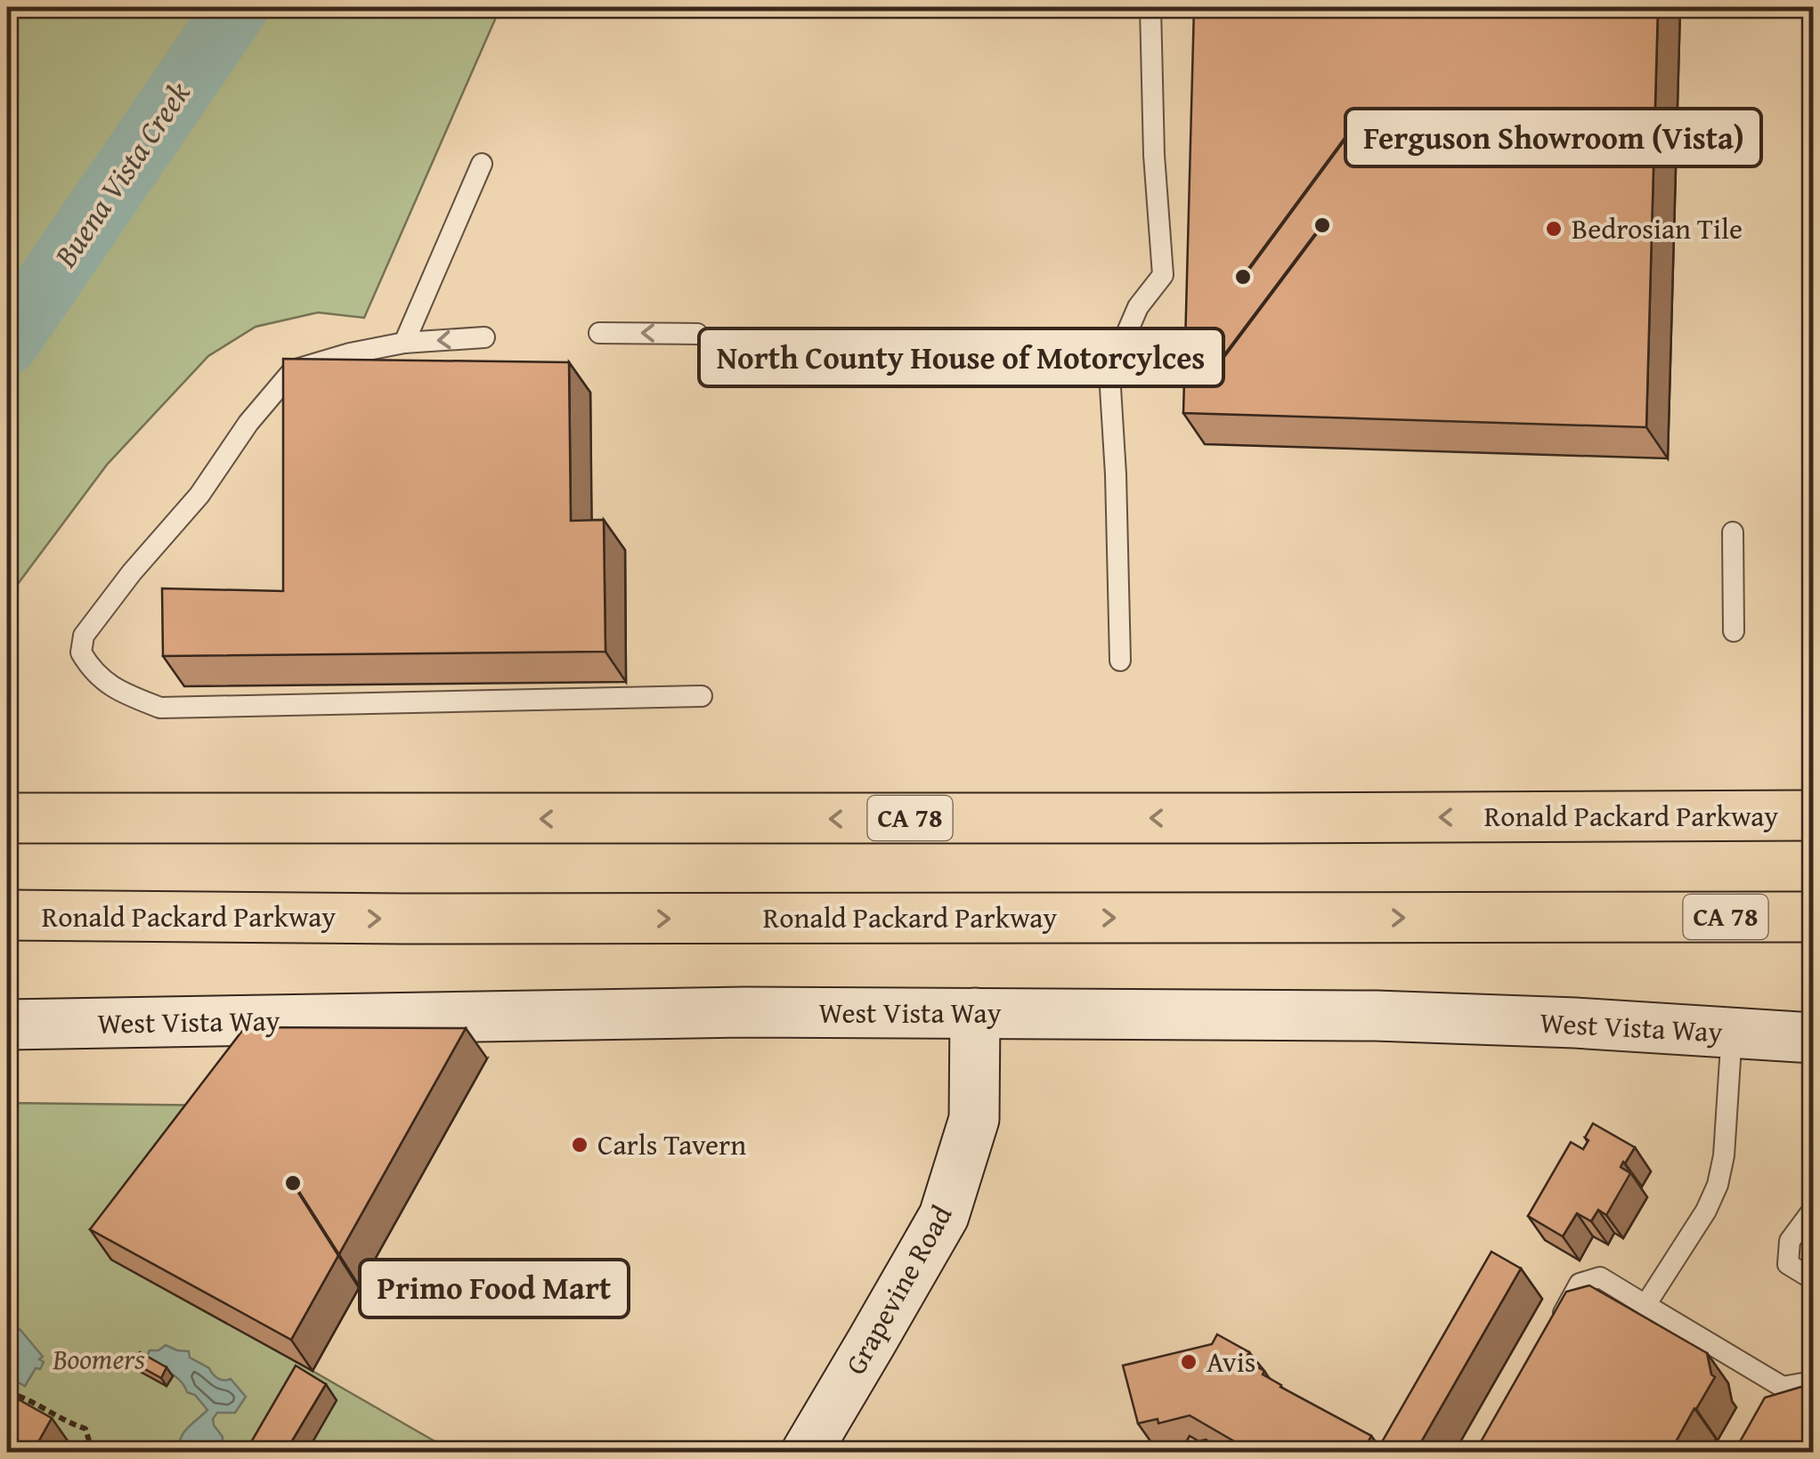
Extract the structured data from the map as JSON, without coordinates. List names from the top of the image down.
{
  "streets": {
    "highway": ["Ronald Packard Parkway", "CA 78"],
    "main road": ["West Vista Way", "Grapevine Road"]
  },
  "crossings": [
    ["West Vista Way", "Grapevine Road"]
  ],
  "water": ["Buena Vista Creek"],
  "parks": ["Boomers"],
  "places": [
    "North County House of Motorcylces",
    "Bedrosian Tile",
    "Ferguson Showroom (Vista)",
    "Carls Tavern",
    "Primo Food Mart",
    "Avis"
  ]
}
